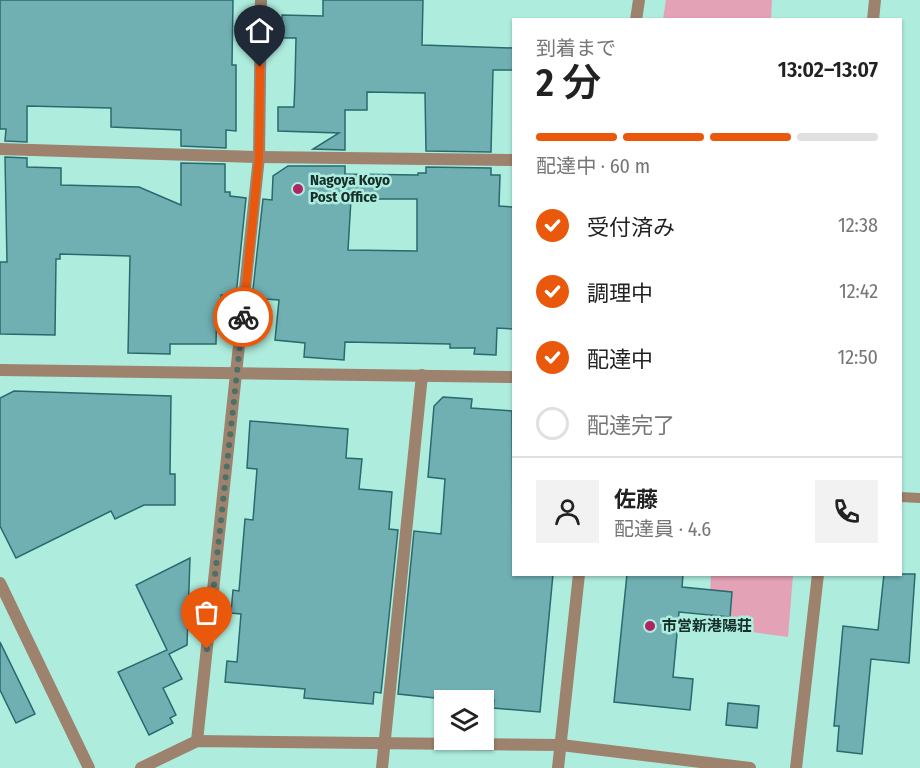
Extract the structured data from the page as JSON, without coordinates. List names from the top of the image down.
{
  "places": ["Nagoya Koyo Post Office", "市営新港陽荘"],
  "page": {
    "heading": ["2 分", "到着まで", "13:02–13:07"],
    "panel": ["佐藤", "配達員 · 4.6"],
    "bar": "配達中 · 60 m",
    "list": [
      ["受付済み", "12:38"],
      ["調理中", "12:42"],
      ["配達中", "12:50"],
      "配達完了"
    ]
  }
}
